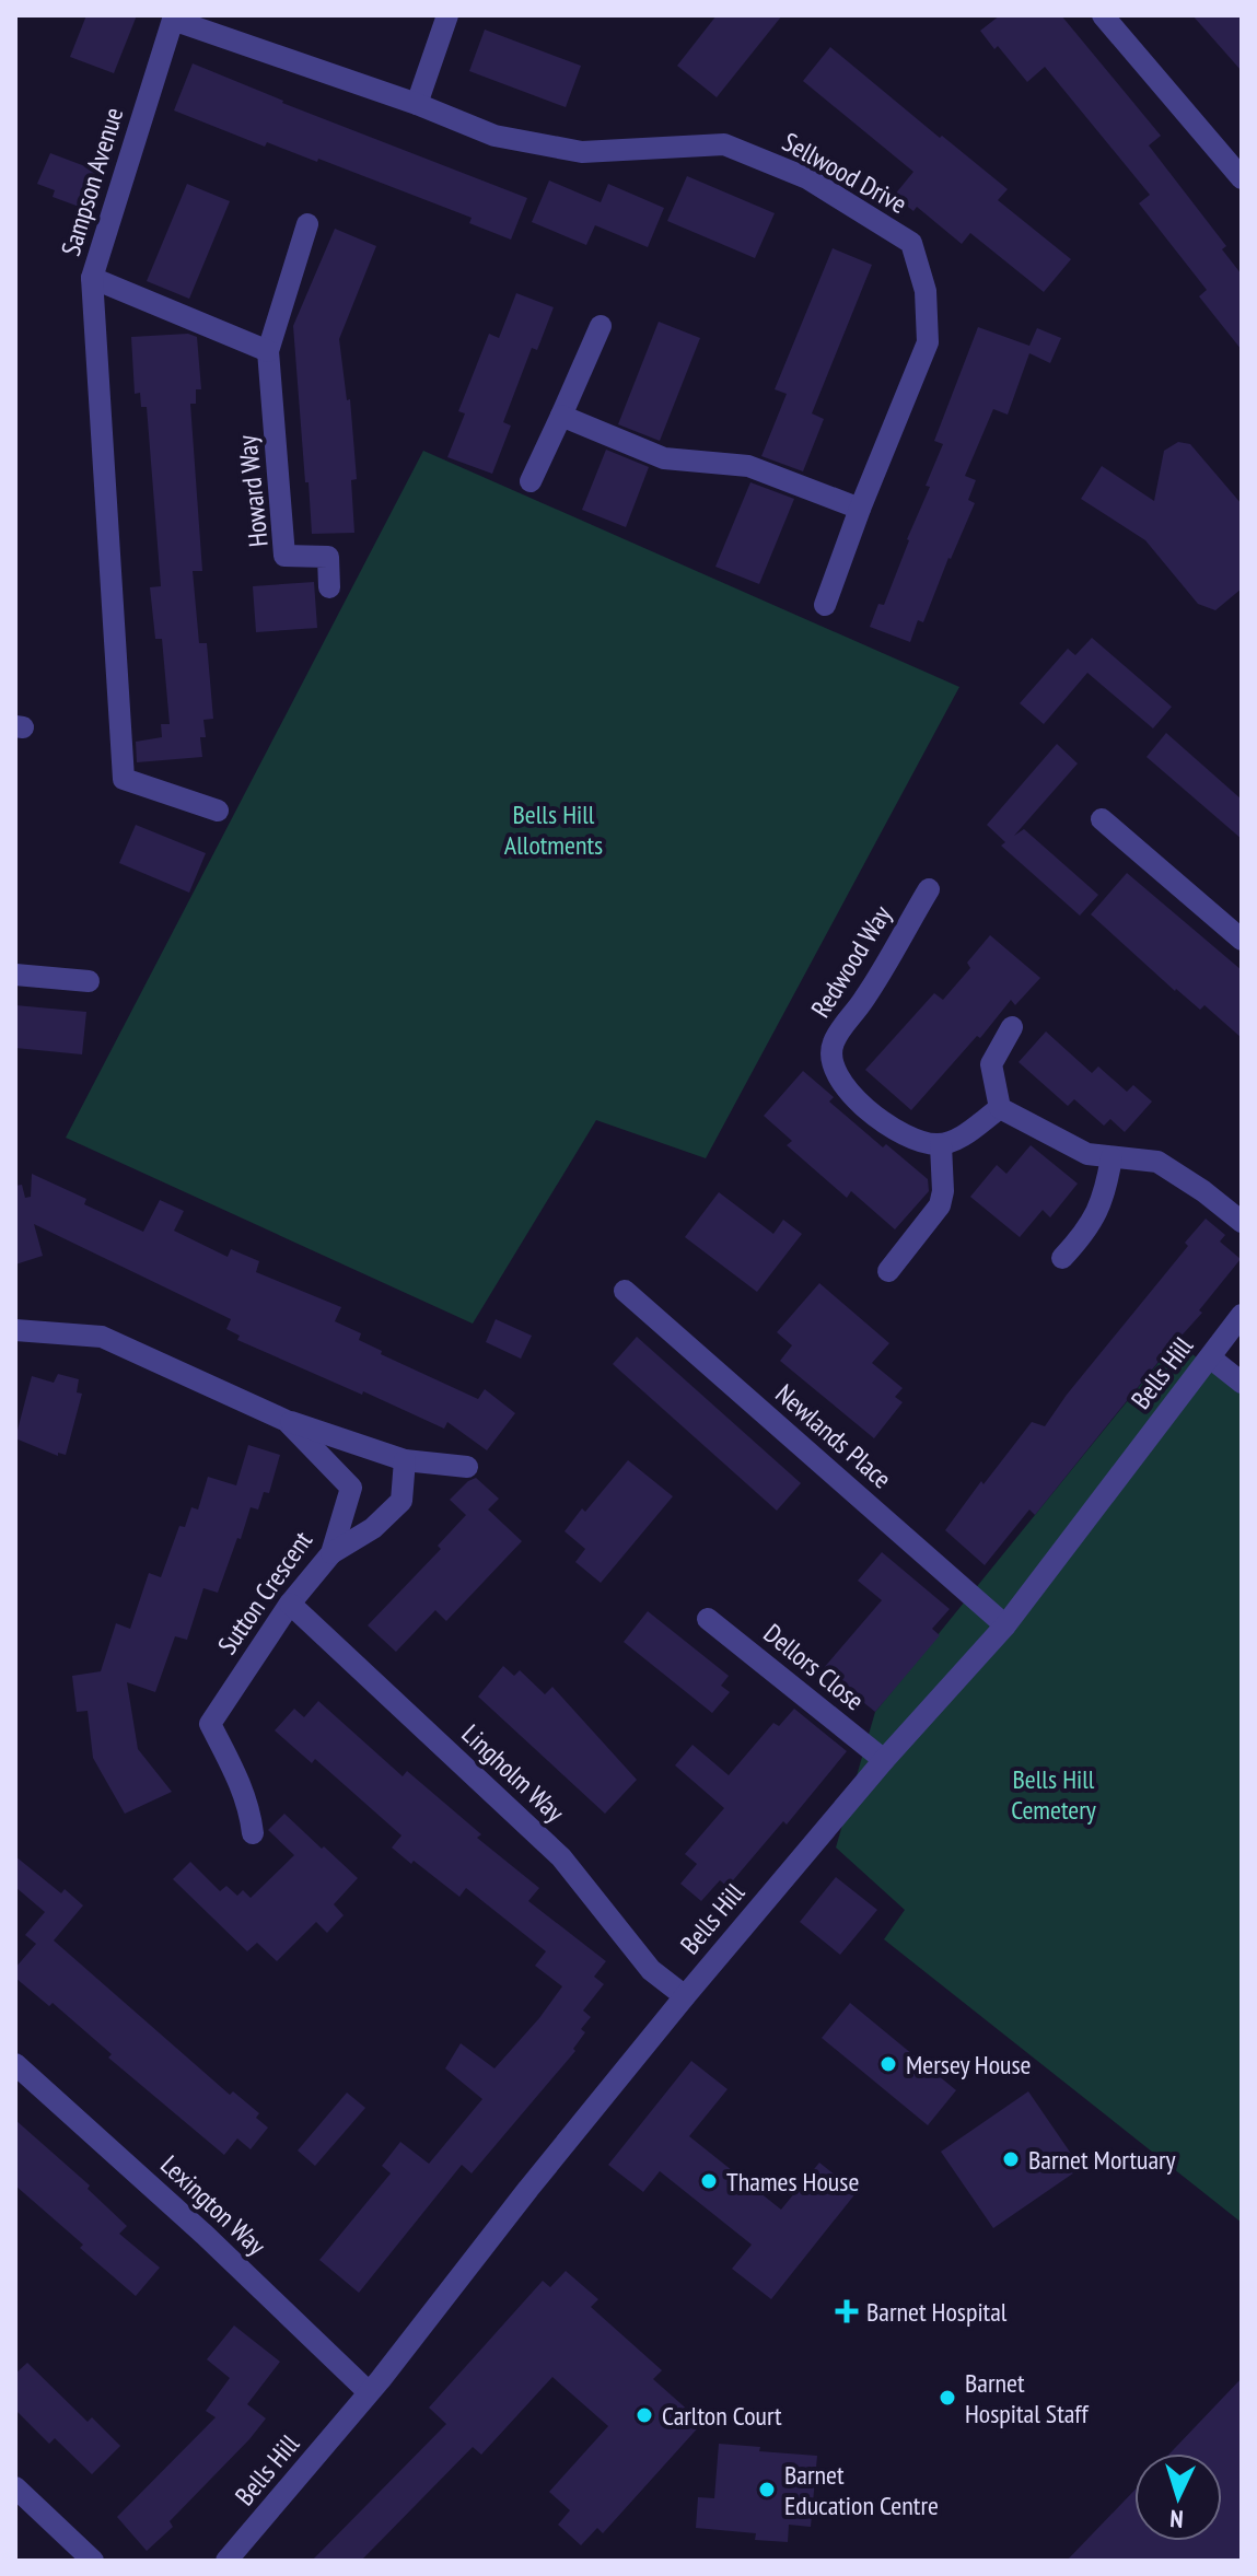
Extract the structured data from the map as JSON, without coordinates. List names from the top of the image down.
{
  "streets": {
    "street": [
      "Sellwood Drive",
      "Sampson Avenue",
      "Howard Way",
      "Redwood Way",
      "Bells Hill",
      "Newlands Place",
      "Sutton Crescent",
      "Dellors Close",
      "Lingholm Way",
      "Lexington Way"
    ]
  },
  "crossings": [
    ["Sellwood Drive", "Sampson Avenue"],
    ["Bells Hill", "Newlands Place"],
    ["Bells Hill", "Dellors Close"],
    ["Bells Hill", "Lingholm Way"],
    ["Bells Hill", "Lexington Way"],
    ["Sutton Crescent", "Lingholm Way"]
  ],
  "parks": ["Bells Hill Allotments", "Bells Hill Cemetery"],
  "places": {
    "other": [
      "Mersey House",
      "Barnet Mortuary",
      "Thames House",
      "Barnet Hospital Staff",
      "Carlton Court",
      "Barnet Education Centre"
    ],
    "health": ["Barnet Hospital"]
  },
  "north": "bottom"
}
